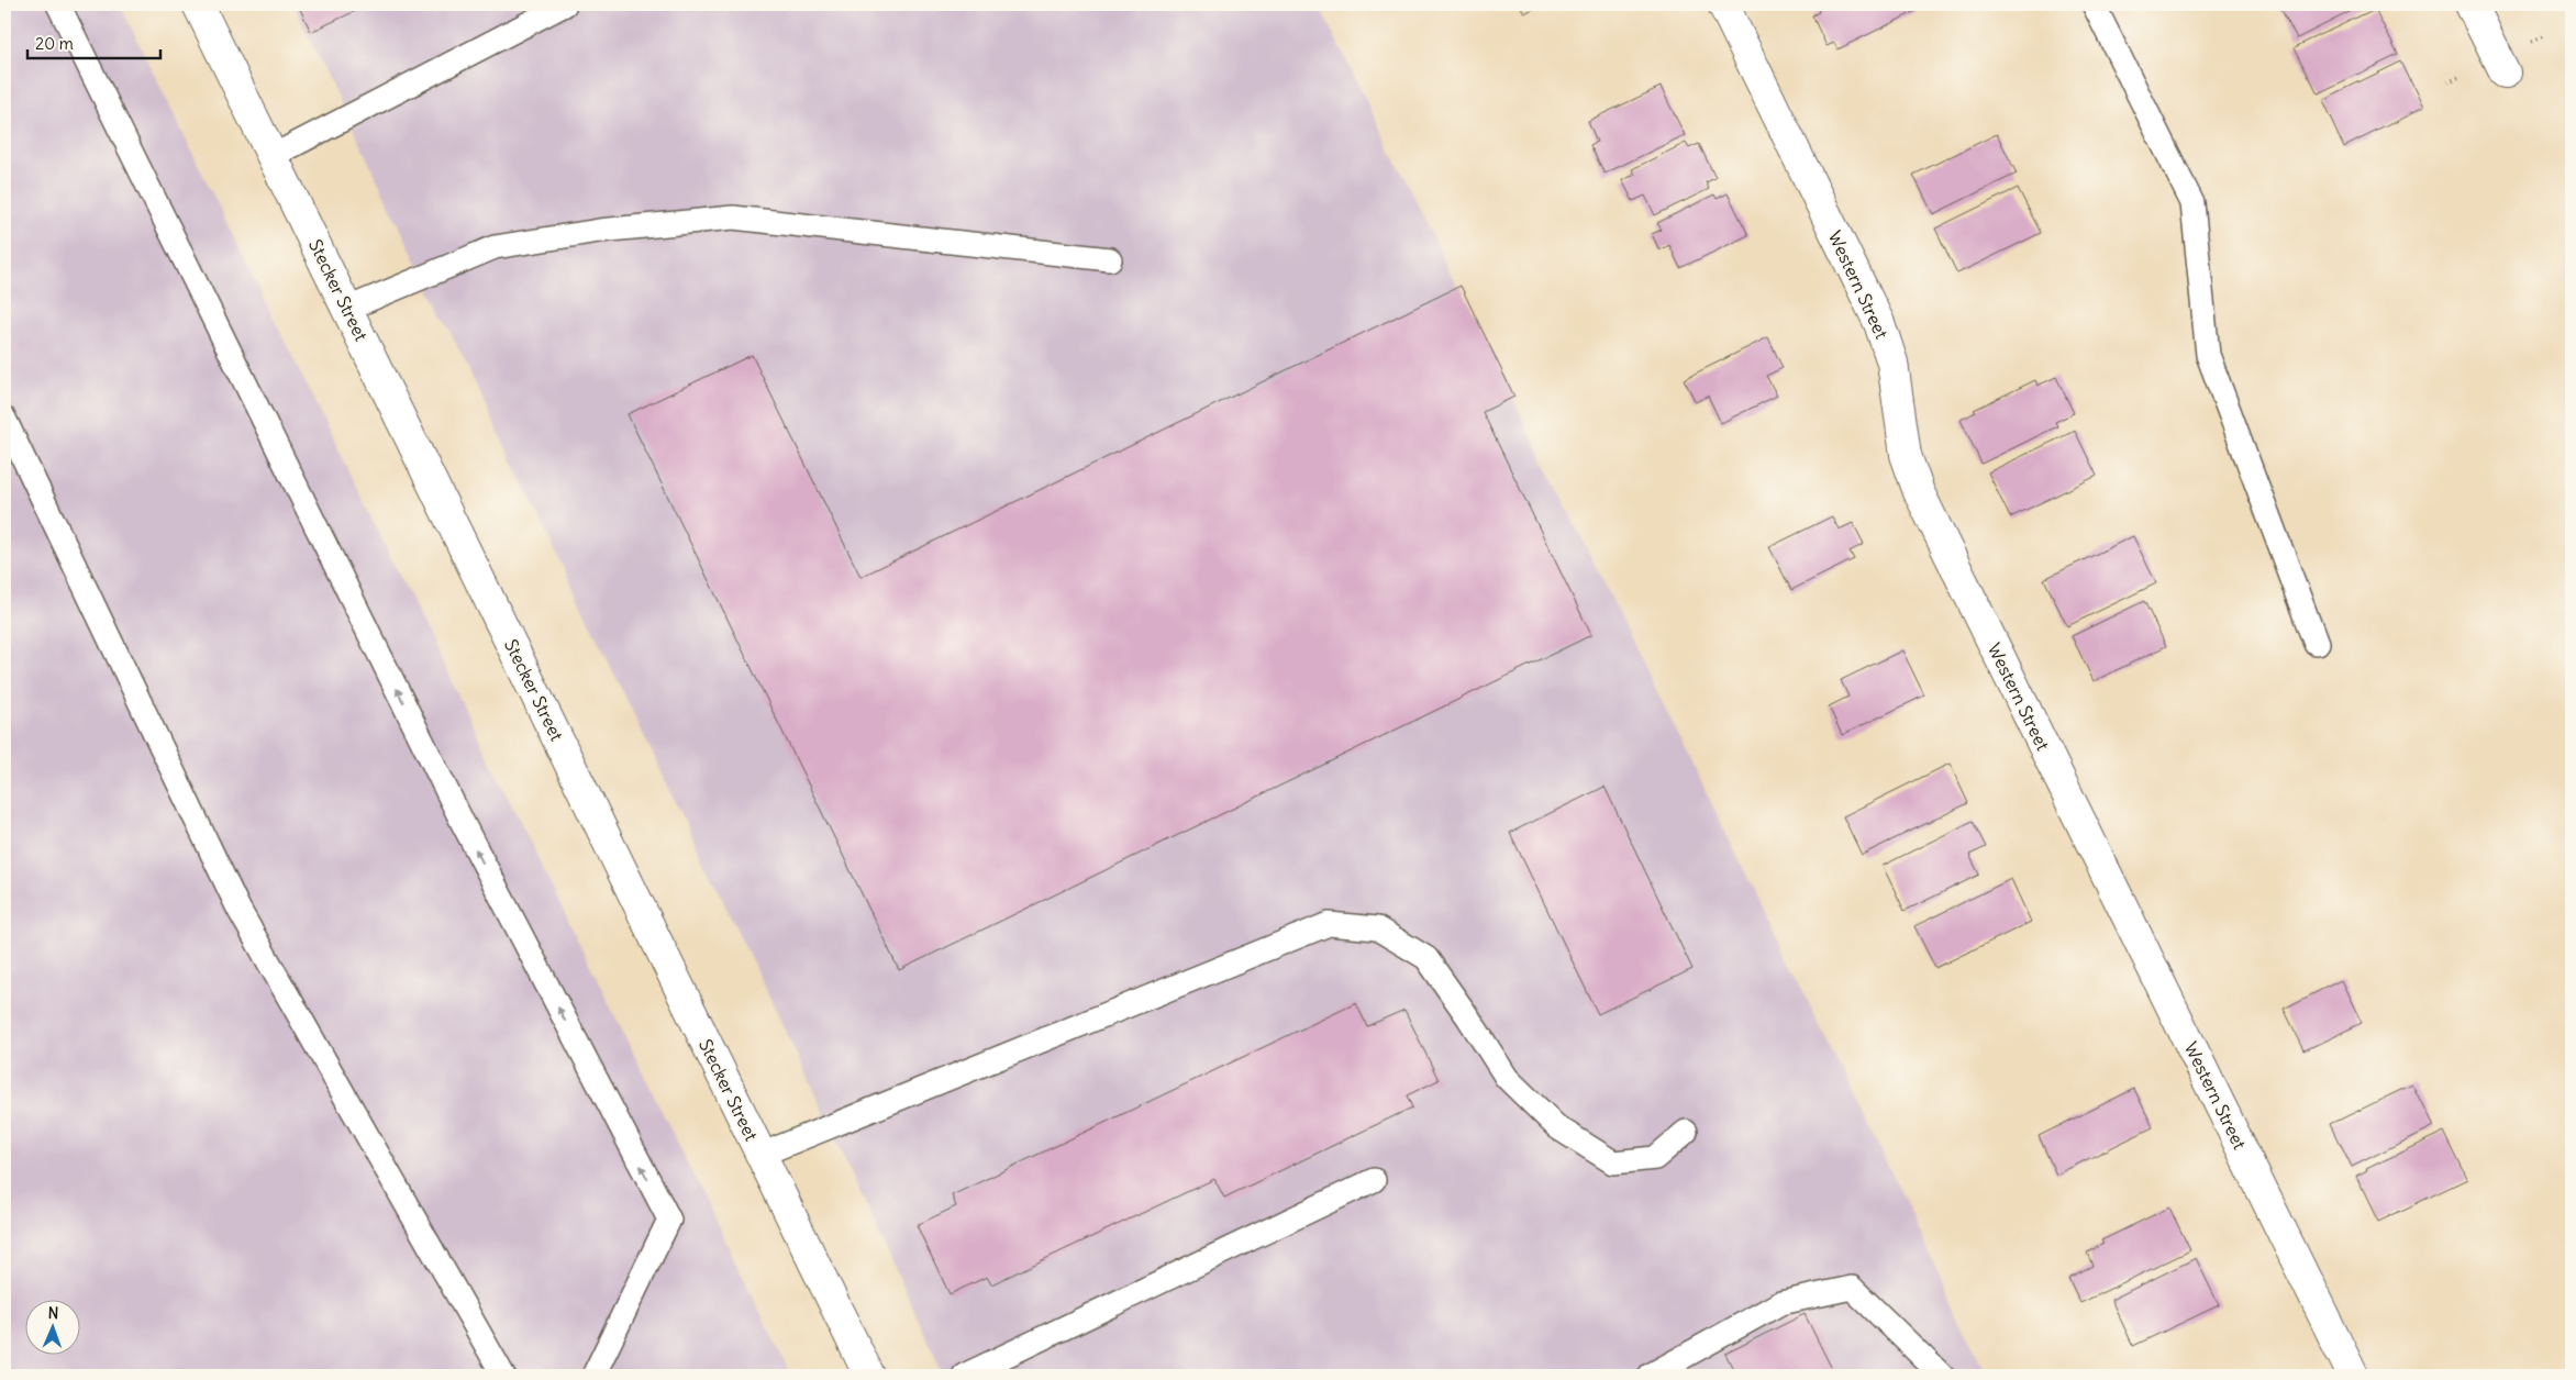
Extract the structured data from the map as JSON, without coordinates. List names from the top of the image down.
{
  "streets": {
    "street": ["Western Street", "Stecker Street"]
  },
  "scale_bar": "20 m",
  "north": "top"
}
